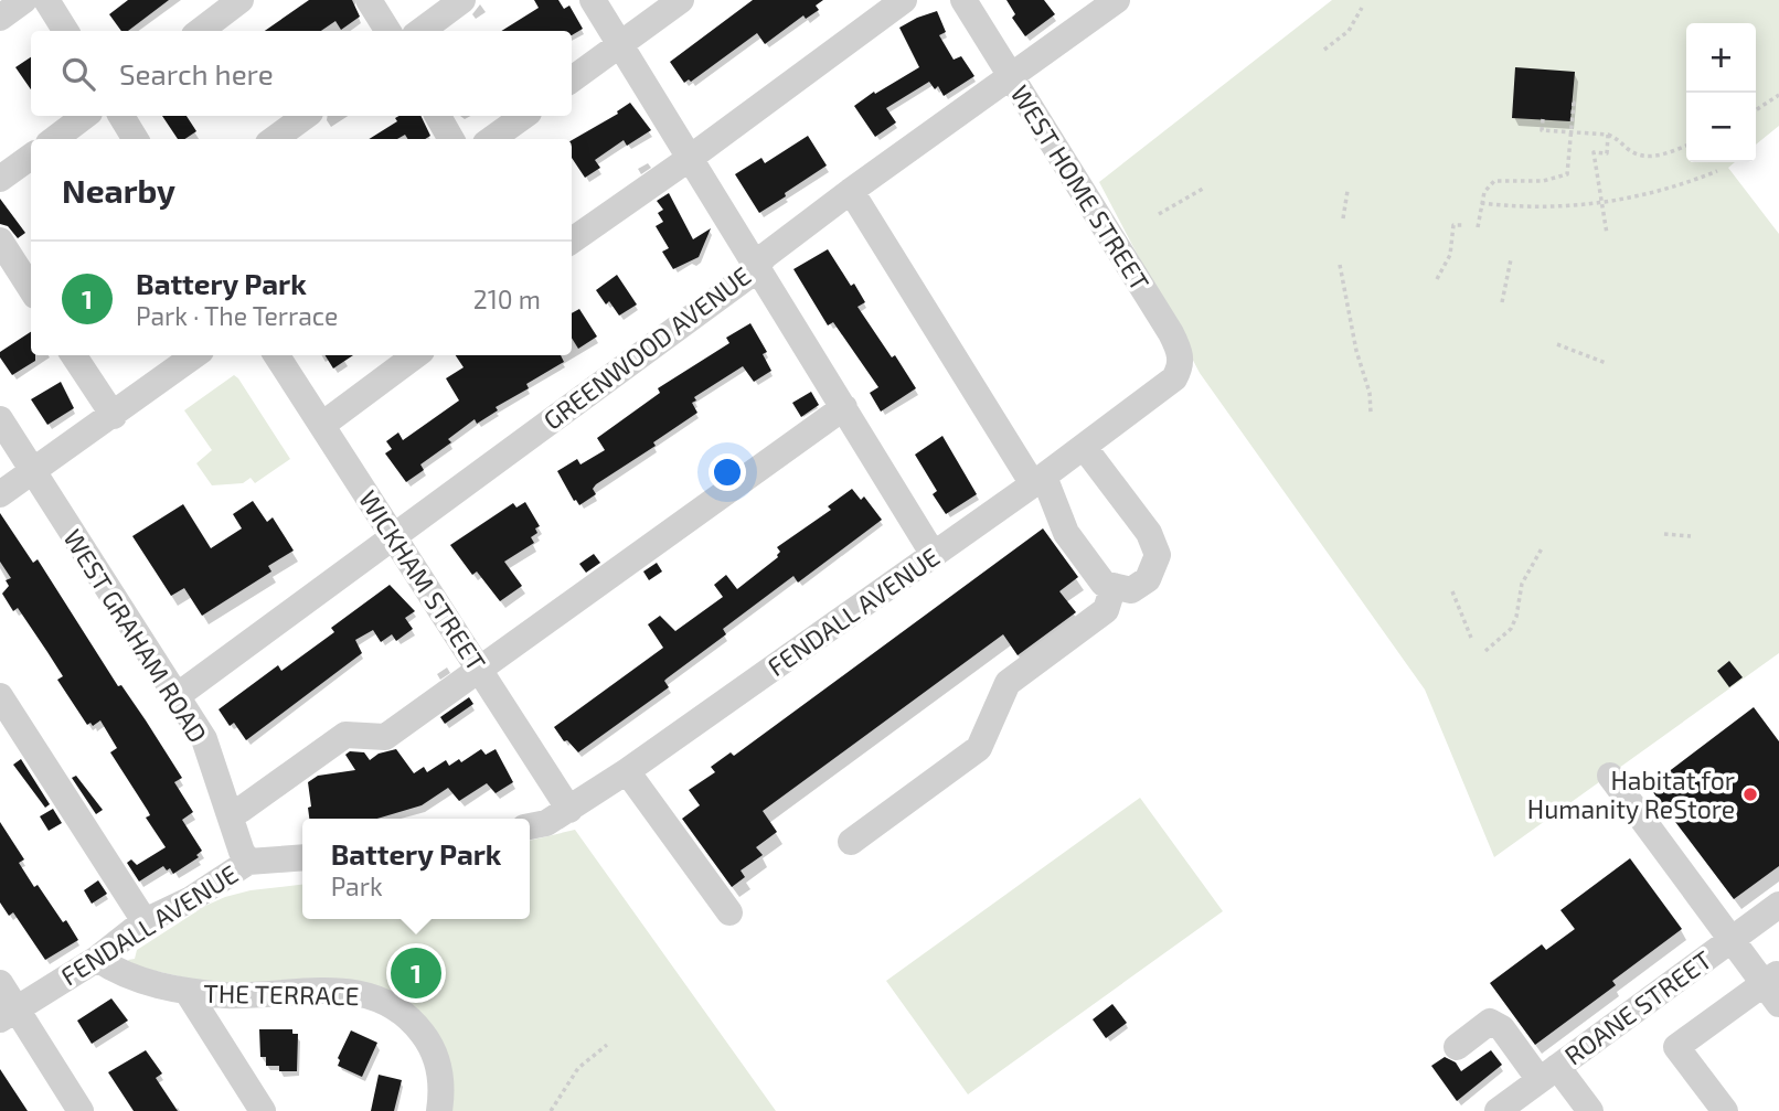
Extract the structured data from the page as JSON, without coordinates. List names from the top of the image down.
{
  "streets": {
    "street": [
      "WEST HOME STREET",
      "GREENWOOD AVENUE",
      "WICKHAM STREET",
      "FENDALL AVENUE",
      "WEST GRAHAM ROAD",
      "THE TERRACE",
      "ROANE STREET"
    ]
  },
  "crossings": [
    ["WEST HOME STREET", "GREENWOOD AVENUE"],
    ["WEST HOME STREET", "FENDALL AVENUE"],
    ["GREENWOOD AVENUE", "WICKHAM STREET"],
    ["GREENWOOD AVENUE", "WEST GRAHAM ROAD"],
    ["WICKHAM STREET", "FENDALL AVENUE"],
    ["FENDALL AVENUE", "WEST GRAHAM ROAD"],
    ["FENDALL AVENUE", "THE TERRACE"]
  ],
  "places": ["Habitat for Humanity ReStore"],
  "page": {
    "map_buttons": ["+", "−"],
    "search": "Search here",
    "heading": "Nearby",
    "list": [
      {
        "mark": "1",
        "name": "Battery Park",
        "note": "Park · The Terrace",
        "value": "210 m"
      }
    ],
    "popup": ["Battery Park", "Park"],
    "pins": "1"
  }
}
